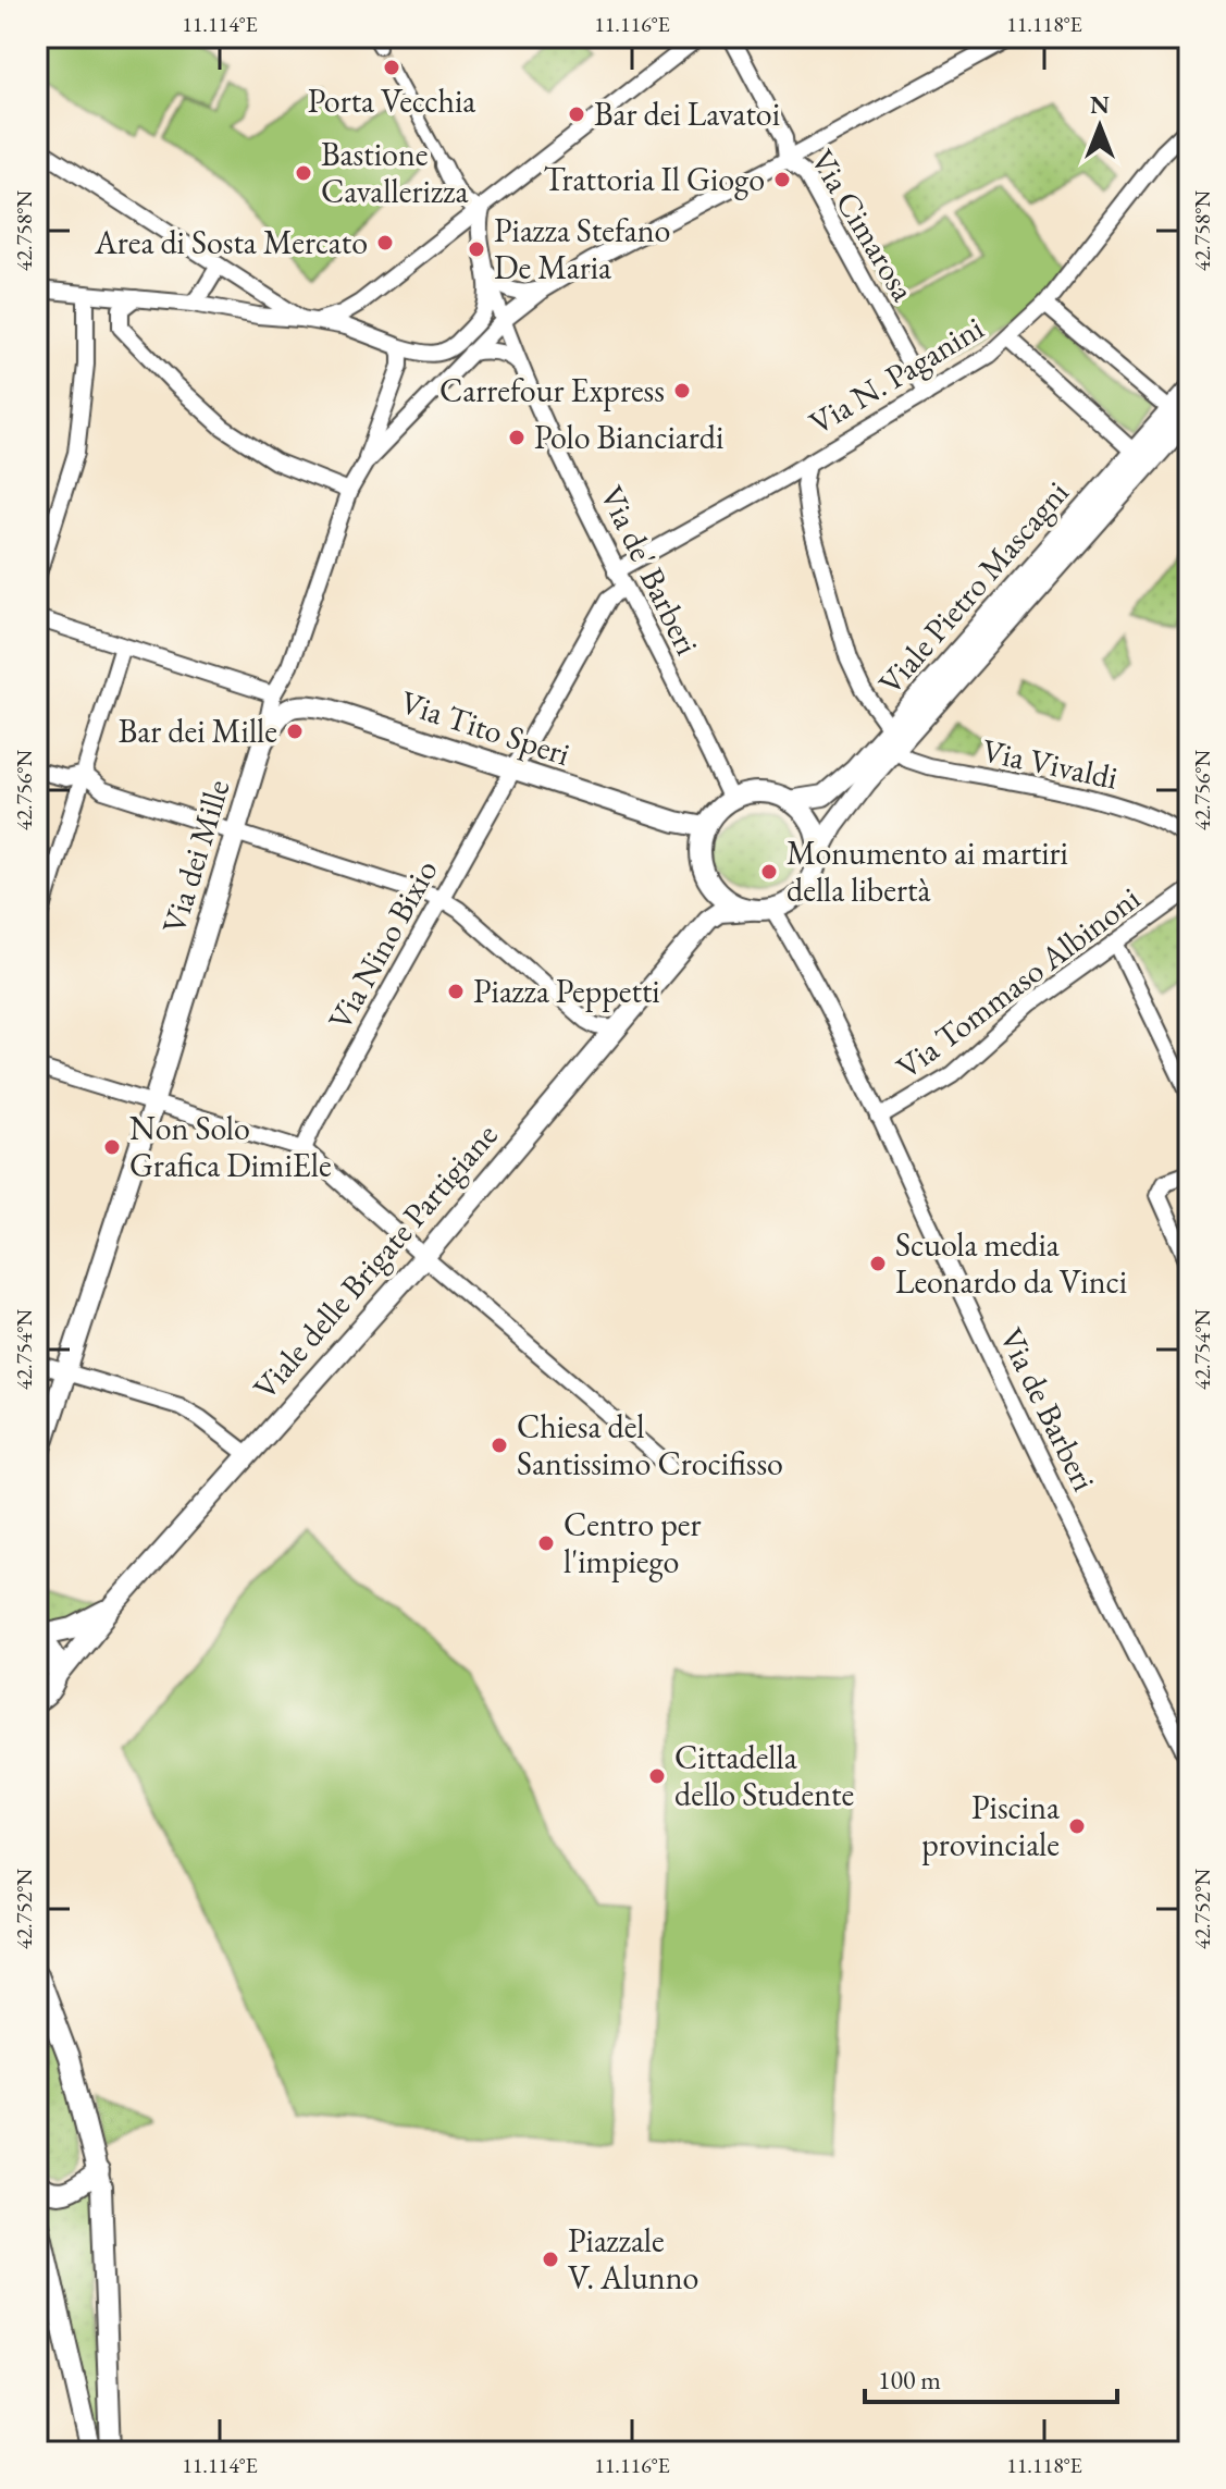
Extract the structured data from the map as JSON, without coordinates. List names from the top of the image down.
{
  "streets": {
    "main road": [
      "Viale Pietro Mascagni",
      "Via Tito Speri",
      "Via dei Mille",
      "Viale delle Brigate Partigiane"
    ],
    "street": [
      "Via Cimarosa",
      "Via N. Paganini",
      "Via de' Barberi",
      "Via Vivaldi",
      "Via Nino Bixio",
      "Via Tommaso Albinoni",
      "Via de Barberi"
    ]
  },
  "crossings": [
    ["Via Cimarosa", "Via N. Paganini"],
    ["Via Cimarosa", "Via dei Mille"],
    ["Via N. Paganini", "Via de' Barberi"],
    ["Via de' Barberi", "Viale Pietro Mascagni"],
    ["Via de' Barberi", "Via Tito Speri"],
    ["Via de' Barberi", "Via dei Mille"],
    ["Via de' Barberi", "Via Nino Bixio"],
    ["Via de' Barberi", "Viale delle Brigate Partigiane"],
    ["Via de' Barberi", "Via de Barberi"],
    ["Viale Pietro Mascagni", "Via Tito Speri"],
    ["Viale Pietro Mascagni", "Via Vivaldi"],
    ["Viale Pietro Mascagni", "Viale delle Brigate Partigiane"],
    ["Viale Pietro Mascagni", "Via de Barberi"],
    ["Via Tito Speri", "Via dei Mille"],
    ["Via Tito Speri", "Via Nino Bixio"],
    ["Via Tito Speri", "Viale delle Brigate Partigiane"],
    ["Via Tito Speri", "Via de Barberi"],
    ["Via Tommaso Albinoni", "Via de Barberi"],
    ["Viale delle Brigate Partigiane", "Via de Barberi"]
  ],
  "places": [
    "Porta Vecchia",
    "Bar dei Lavatoi",
    "Bastione Cavallerizza",
    "Trattoria Il Giogo",
    "Area di Sosta Mercato",
    "Piazza Stefano De Maria",
    "Carrefour Express",
    "Polo Bianciardi",
    "Bar dei Mille",
    "Monumento ai martiri della libertà",
    "Piazza Peppetti",
    "Non Solo Grafica DimiEle",
    "Scuola media Leonardo da Vinci",
    "Chiesa del Santissimo Crocifisso",
    "Centro per l'impiego",
    "Cittadella dello Studente",
    "Piscina provinciale",
    "Piazzale V. Alunno"
  ],
  "scale_bar": "100 m",
  "north": "top",
  "coordinates": [
    "11.114°E",
    "11.116°E",
    "11.118°E",
    "42.758°N",
    "42.756°N",
    "42.754°N",
    "42.752°N"
  ]
}
